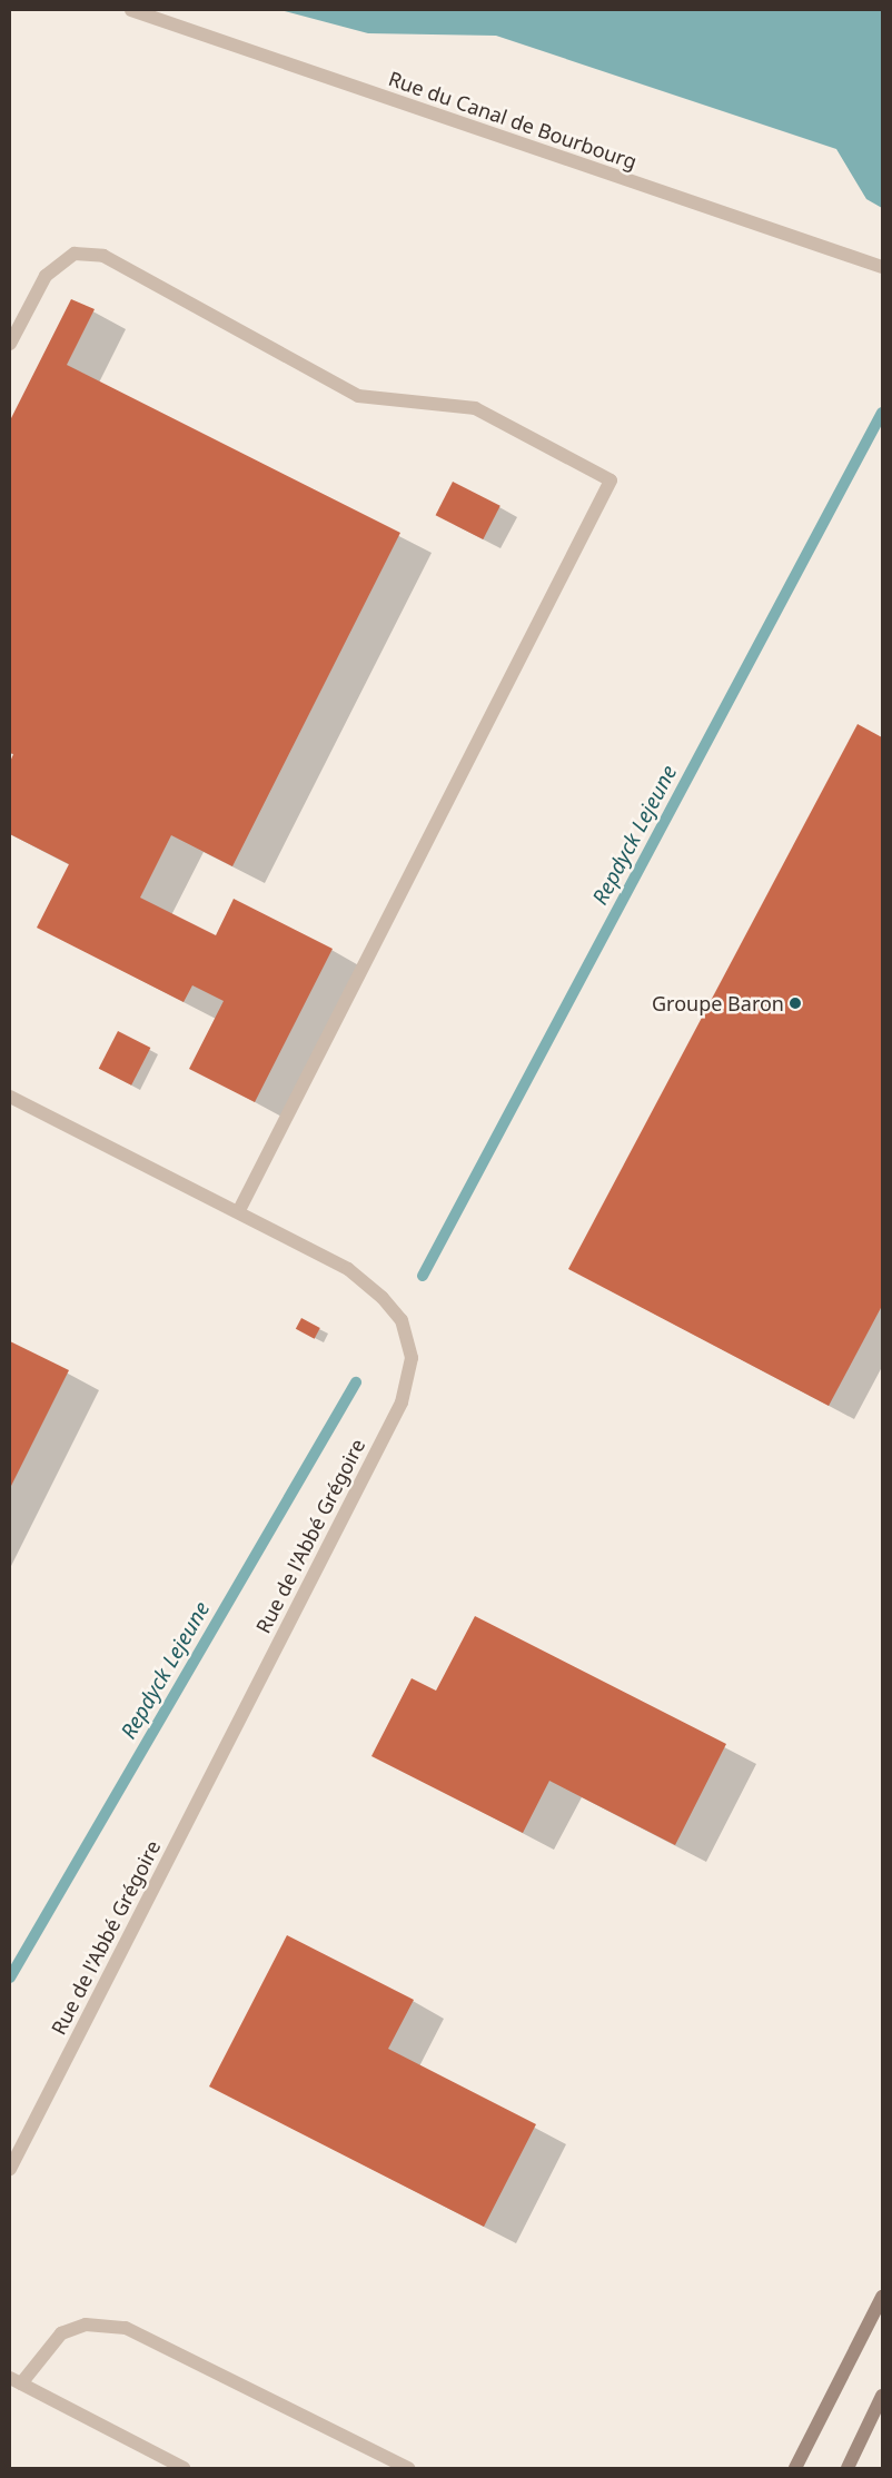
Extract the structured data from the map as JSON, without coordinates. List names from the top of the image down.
{
  "streets": {
    "street": ["Rue du Canal de Bourbourg", "Rue de l'Abbé Grégoire"]
  },
  "water": ["Repdyck Lejeune"],
  "places": ["Groupe Baron"]
}
